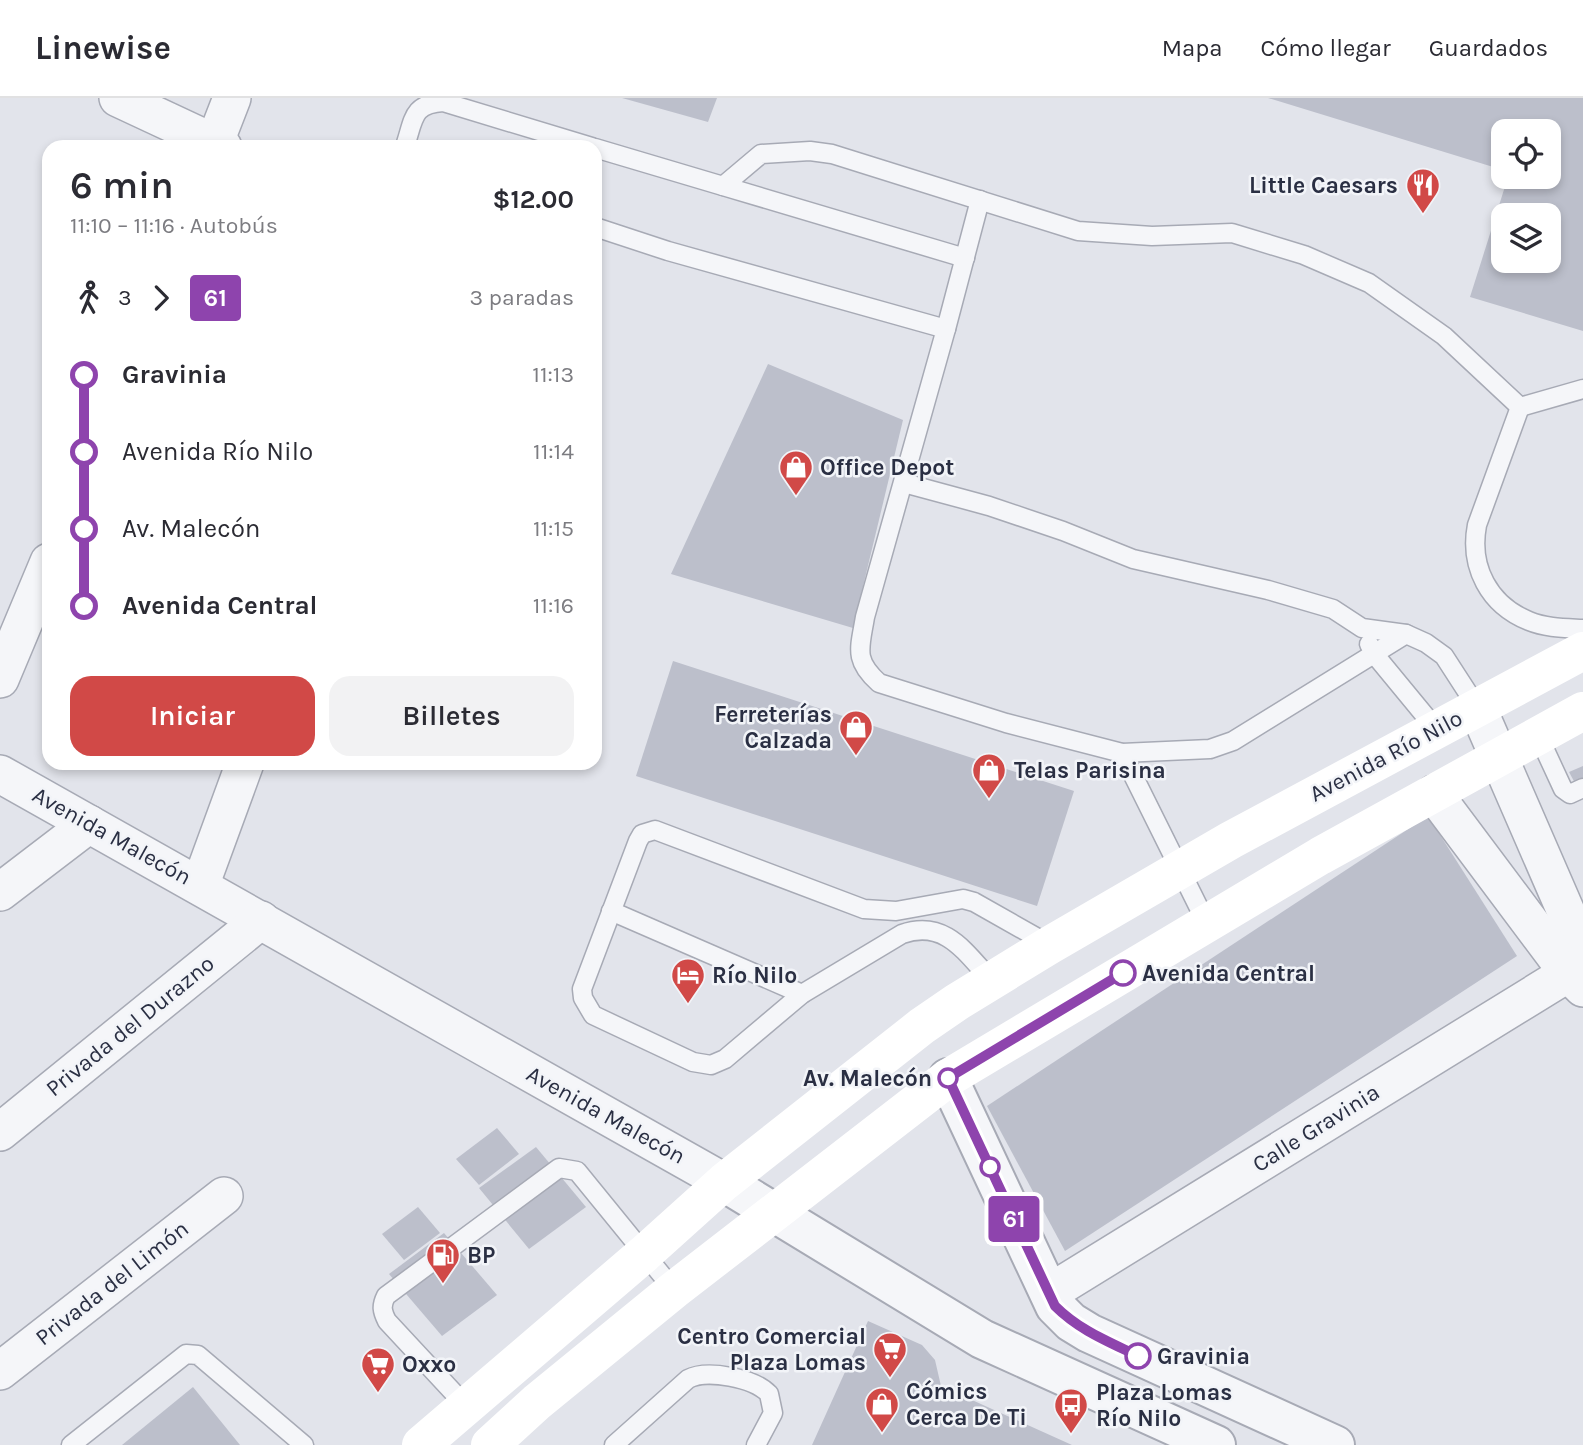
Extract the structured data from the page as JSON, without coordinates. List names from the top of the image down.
{
  "streets": {
    "main road": ["Avenida Río Nilo"],
    "street": [
      "Avenida Malecón",
      "Privada del Durazno",
      "Calle Gravinia",
      "Privada del Limón"
    ]
  },
  "crossings": [
    ["Avenida Río Nilo", "Avenida Malecón"],
    ["Avenida Malecón", "Privada del Durazno"]
  ],
  "places": {
    "restaurant": ["Little Caesars"],
    "shop": [
      "Office Depot",
      "Ferreterías Calzada",
      "Telas Parisina",
      "Cómics Cerca De Ti"
    ],
    "other": ["Avenida Central", "Av. Malecón", "Gravinia"],
    "hotel": ["Río Nilo"],
    "fuel station": ["BP"],
    "supermarket": ["Centro Comercial Plaza Lomas", "Oxxo"],
    "bus stop": ["Plaza Lomas Río Nilo"]
  },
  "lines": ["bus line 61"],
  "page": {
    "header": "Linewise",
    "nav": ["Mapa", "Cómo llegar", "Guardados"],
    "on_map": "61",
    "heading": ["6 min", "11:10 – 11:16 · Autobús", "$12.00"],
    "legs": ["3", "61", "3 paradas"],
    "list": [
      {
        "name": "Gravinia",
        "value": "11:13"
      },
      {
        "name": "Avenida Río Nilo",
        "value": "11:14"
      },
      {
        "name": "Av. Malecón",
        "value": "11:15"
      },
      {
        "name": "Avenida Central",
        "value": "11:16"
      }
    ],
    "buttons": ["Iniciar", "Billetes"]
  }
}
